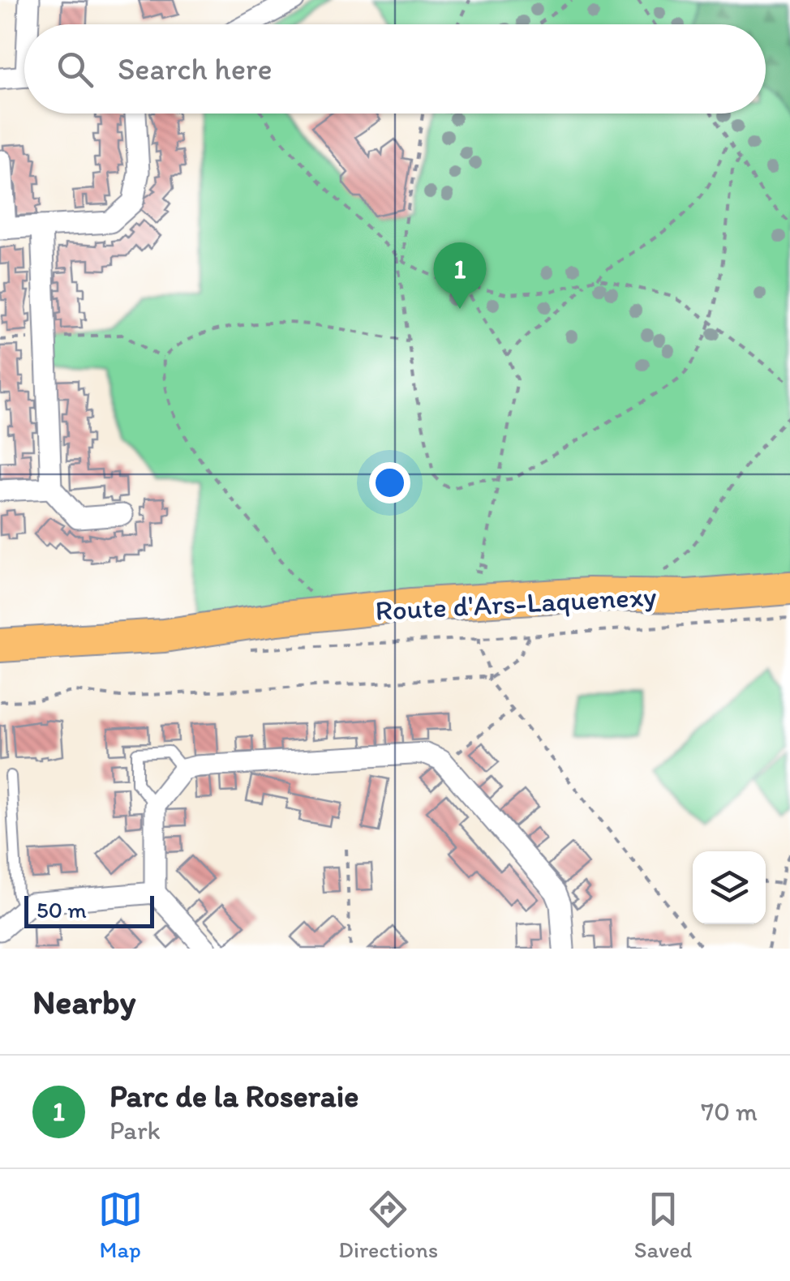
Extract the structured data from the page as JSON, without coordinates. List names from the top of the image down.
{
  "streets": {
    "main road": ["Route d'Ars-Laquenexy"]
  },
  "scale_bar": "50 m",
  "page": {
    "search": "Search here",
    "pins": "1",
    "scale": "50 m",
    "heading": "Nearby",
    "list": [
      {
        "mark": "1",
        "name": "Parc de la Roseraie",
        "note": "Park",
        "value": "70 m"
      }
    ],
    "nav": ["Map", "Directions", "Saved"]
  }
}
